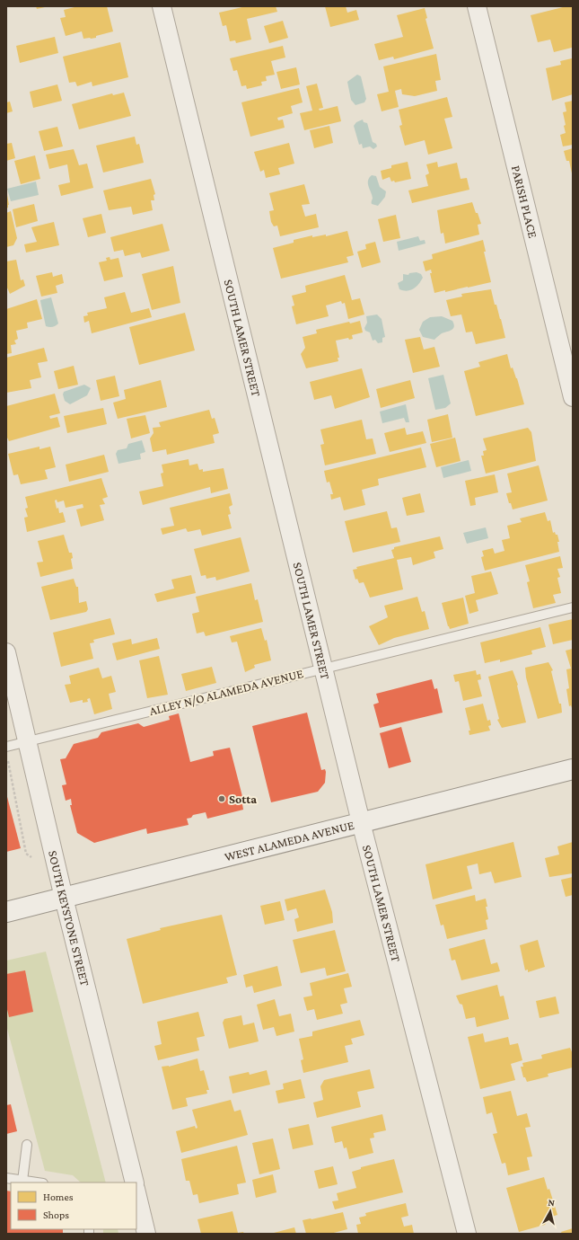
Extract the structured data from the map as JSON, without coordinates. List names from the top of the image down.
{
  "streets": {
    "main road": ["WEST ALAMEDA AVENUE"],
    "street": ["PARISH PLACE", "SOUTH LAMER STREET", "SOUTH KEYSTONE STREET"],
    "lane": ["ALLEY N/O ALAMEDA AVENUE"]
  },
  "crossings": [
    ["SOUTH LAMER STREET", "ALLEY N/O ALAMEDA AVENUE"],
    ["SOUTH LAMER STREET", "WEST ALAMEDA AVENUE"],
    ["ALLEY N/O ALAMEDA AVENUE", "SOUTH KEYSTONE STREET"],
    ["WEST ALAMEDA AVENUE", "SOUTH KEYSTONE STREET"]
  ],
  "places": ["Sotta"],
  "legend": ["Homes", "Shops"],
  "north": "top"
}
